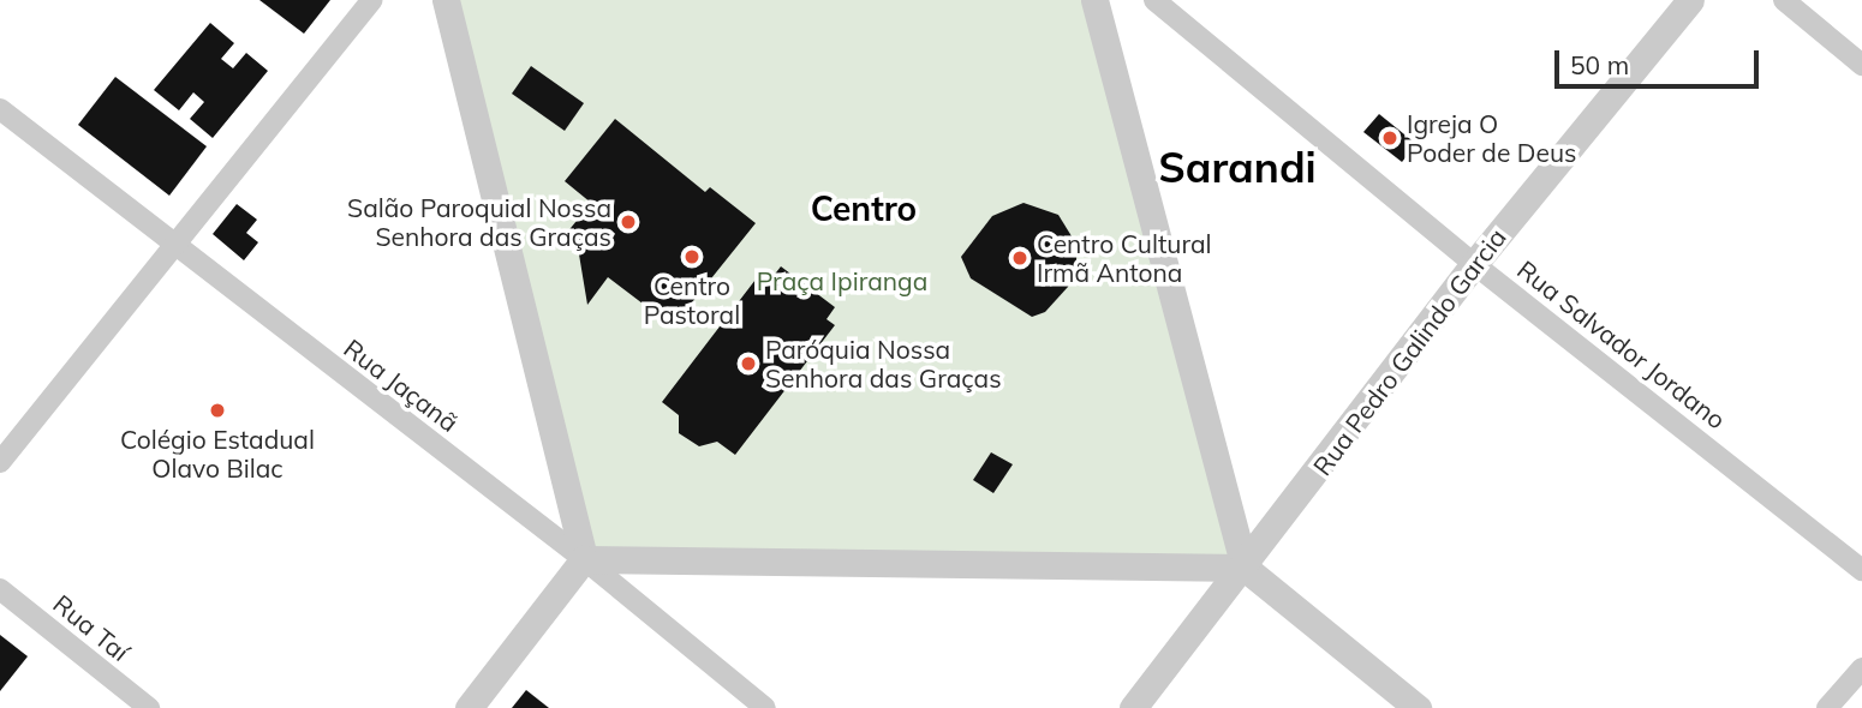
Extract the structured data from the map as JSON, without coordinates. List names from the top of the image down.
{
  "streets": {
    "street": [
      "Rua Salvador Jordano",
      "Rua Pedro Galindo Garcia",
      "Rua Jaçanã",
      "Rua Taí"
    ]
  },
  "crossings": [
    ["Rua Salvador Jordano", "Rua Pedro Galindo Garcia"]
  ],
  "districts": ["Sarandi", "Centro"],
  "parks": ["Praça Ipiranga"],
  "places": [
    "Igreja O Poder de Deus",
    "Salão Paroquial Nossa Senhora das Graças",
    "Centro Pastoral",
    "Centro Cultural Irmã Antona",
    "Paróquia Nossa Senhora das Graças",
    "Colégio Estadual Olavo Bilac"
  ],
  "scale_bar": "50 m"
}
